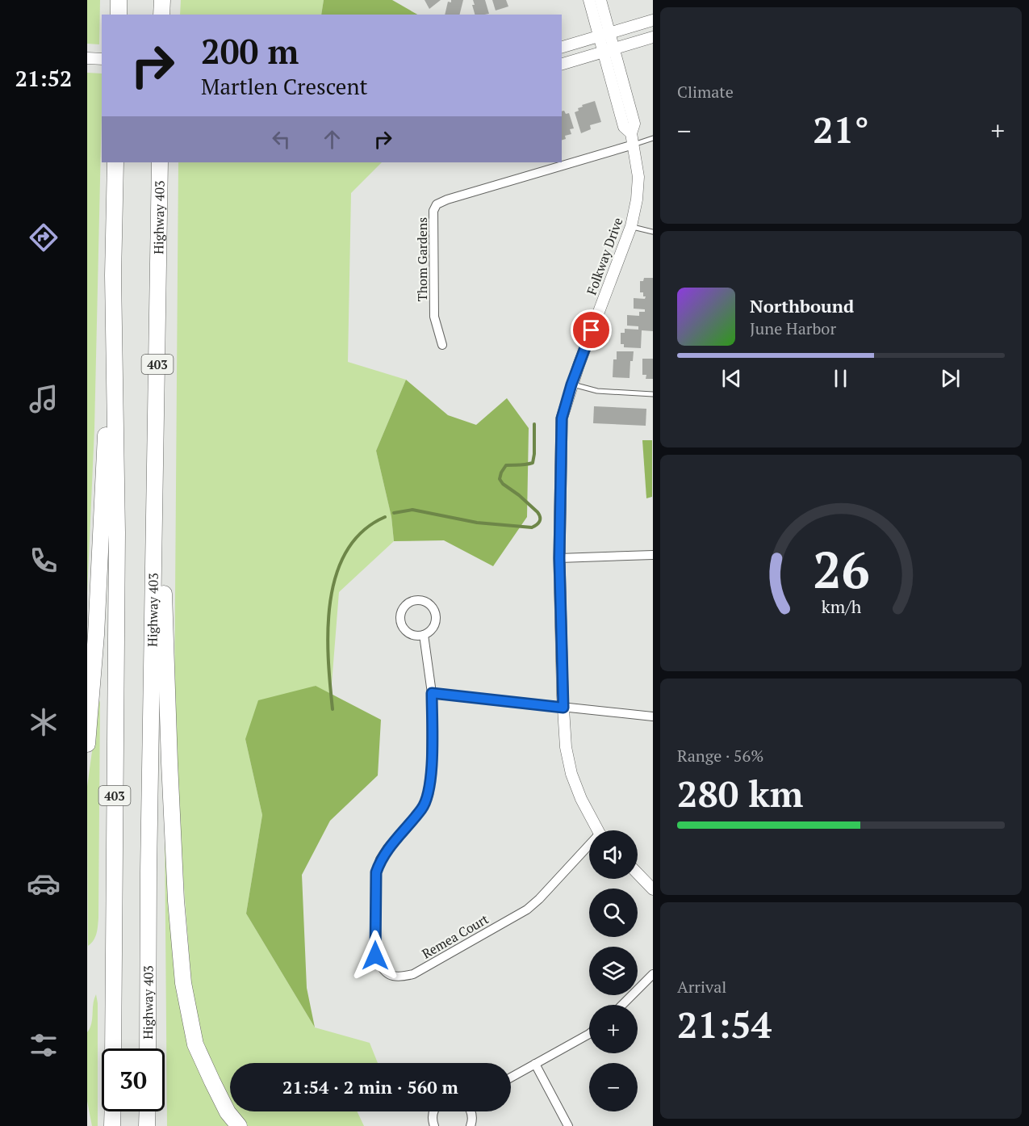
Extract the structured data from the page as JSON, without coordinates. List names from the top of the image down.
{
  "streets": {
    "highway": ["Highway 403", "403"],
    "street": ["Folkway Drive", "Thom Gardens", "Remea Court"]
  },
  "crossings": [
    ["Folkway Drive", "Thom Gardens"]
  ],
  "page": {
    "tabs": "21:52",
    "tile": [
      "Climate",
      ["Range · 56%", "280 km"],
      ["Arrival", "21:54"]
    ],
    "turn": ["200 m", "Martlen Crescent"],
    "heat": ["−", "21°", "+"],
    "song": ["Northbound", "June Harbor"],
    "map_buttons": ["+", "−"],
    "limit": "30",
    "trip": "21:54 · 2 min · 560 m",
    "gauge": ["26", "km/h"]
  }
}
